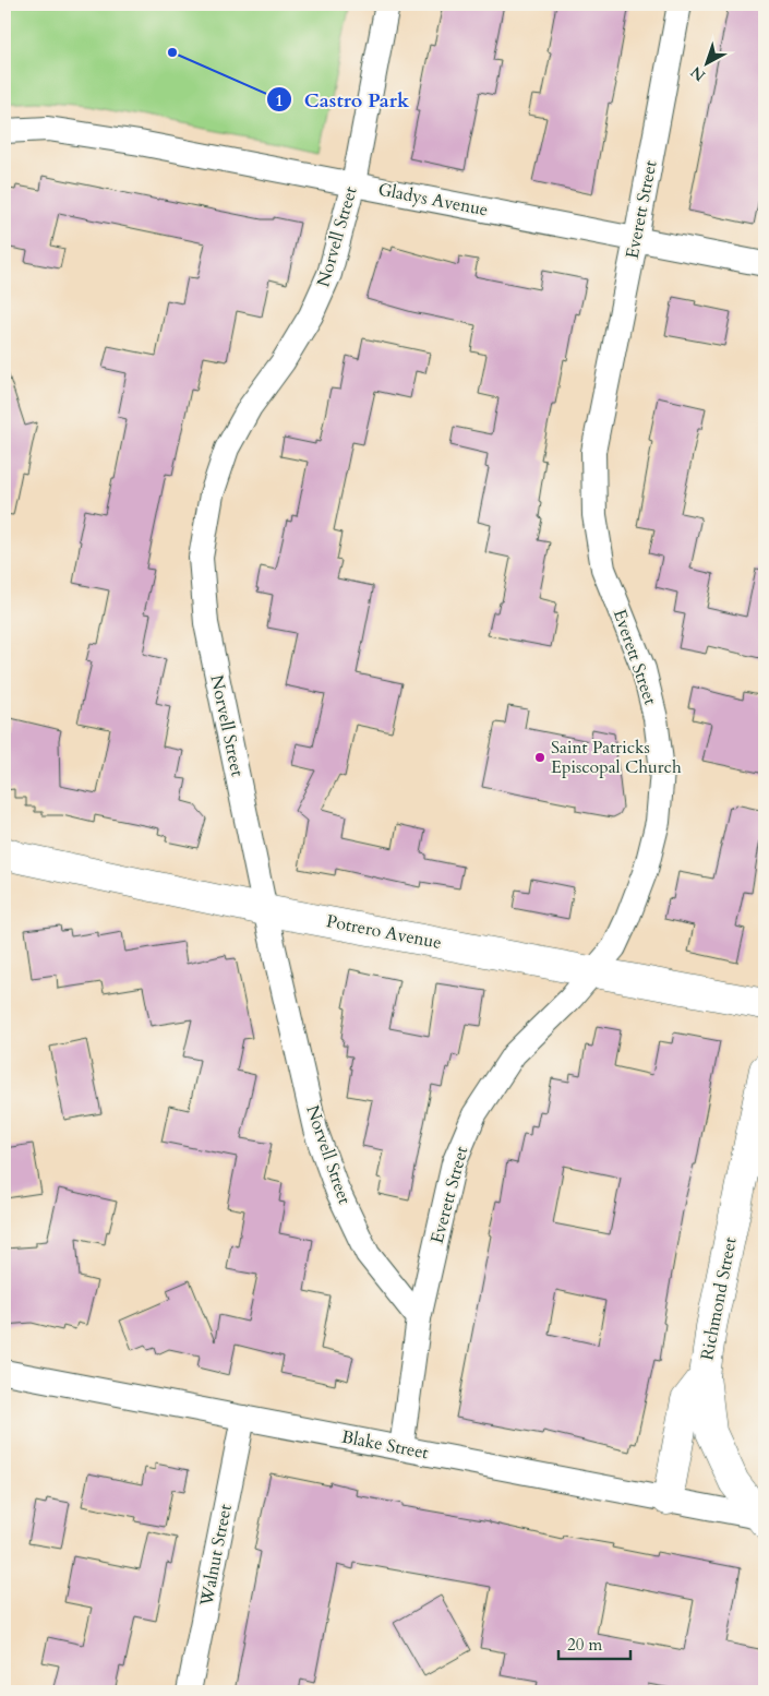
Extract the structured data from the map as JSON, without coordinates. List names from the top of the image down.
{
  "streets": {
    "street": [
      "Gladys Avenue",
      "Everett Street",
      "Norvell Street",
      "Potrero Avenue",
      "Richmond Street",
      "Blake Street",
      "Walnut Street"
    ]
  },
  "crossings": [
    ["Gladys Avenue", "Everett Street"],
    ["Gladys Avenue", "Norvell Street"],
    ["Everett Street", "Norvell Street"],
    ["Everett Street", "Potrero Avenue"],
    ["Norvell Street", "Potrero Avenue"],
    ["Richmond Street", "Blake Street"],
    ["Blake Street", "Walnut Street"]
  ],
  "places": ["Castro Park", "Saint Patricks Episcopal Church"],
  "scale_bar": "20 m",
  "north": "bottom left"
}
